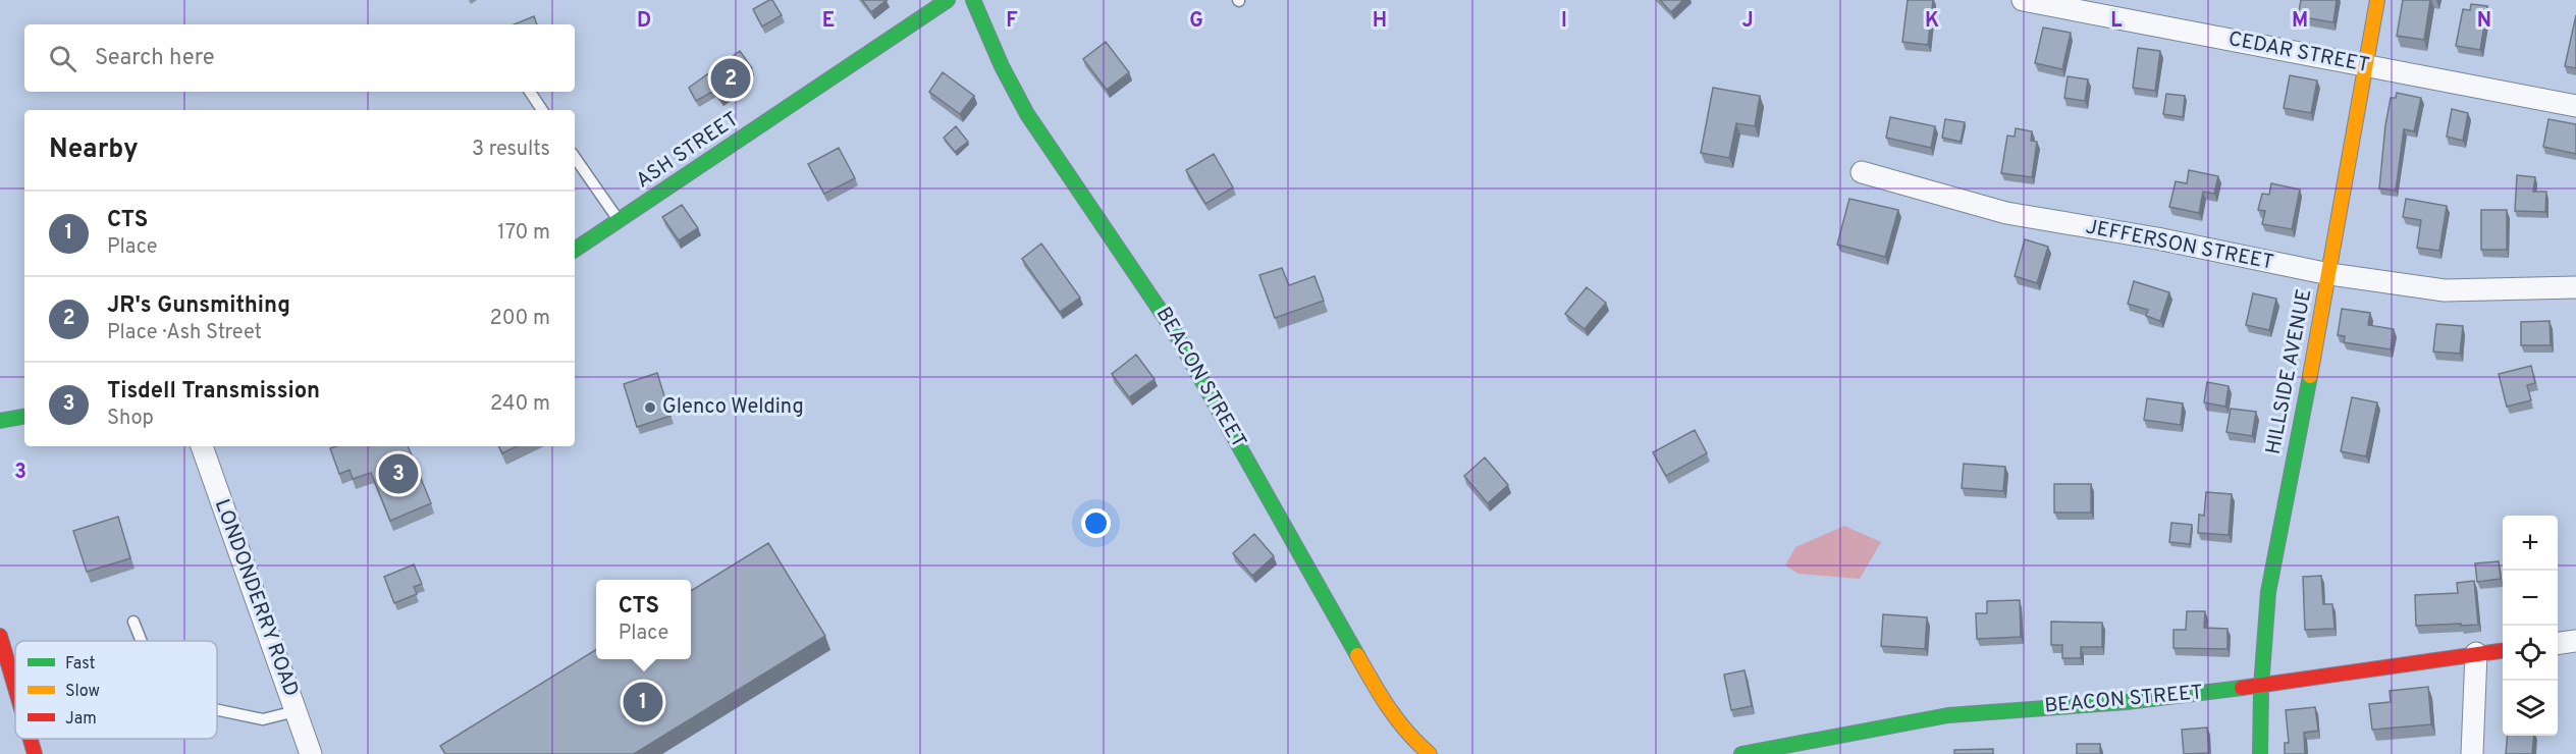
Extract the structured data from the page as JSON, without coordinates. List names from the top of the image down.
{
  "streets": {
    "main road": ["ASH STREET", "HILLSIDE AVENUE", "BEACON STREET"],
    "street": ["CEDAR STREET", "JEFFERSON STREET", "LONDONDERRY ROAD"]
  },
  "crossings": [
    ["CEDAR STREET", "HILLSIDE AVENUE"],
    ["JEFFERSON STREET", "HILLSIDE AVENUE"],
    ["HILLSIDE AVENUE", "BEACON STREET"]
  ],
  "places": ["Glenco Welding"],
  "legend": ["Fast", "Slow", "Jam"],
  "page": {
    "search": "Search here",
    "pins": ["2", "3", "1"],
    "heading": ["Nearby", "3 results"],
    "list": [
      {
        "mark": "1",
        "name": "CTS",
        "note": "Place",
        "value": "170 m"
      },
      {
        "mark": "2",
        "name": "JR's Gunsmithing",
        "note": "Place · Ash Street",
        "value": "200 m"
      },
      {
        "mark": "3",
        "name": "Tisdell Transmission",
        "note": "Shop",
        "value": "240 m"
      }
    ],
    "map_buttons": ["+", "−"],
    "popup": ["CTS", "Place"]
  },
  "grid": {
    "columns": [
      "D",
      "E",
      "F",
      "G",
      "H",
      "I",
      "J",
      "K",
      "L",
      "M",
      "N"
    ],
    "rows": ["3"]
  }
}
